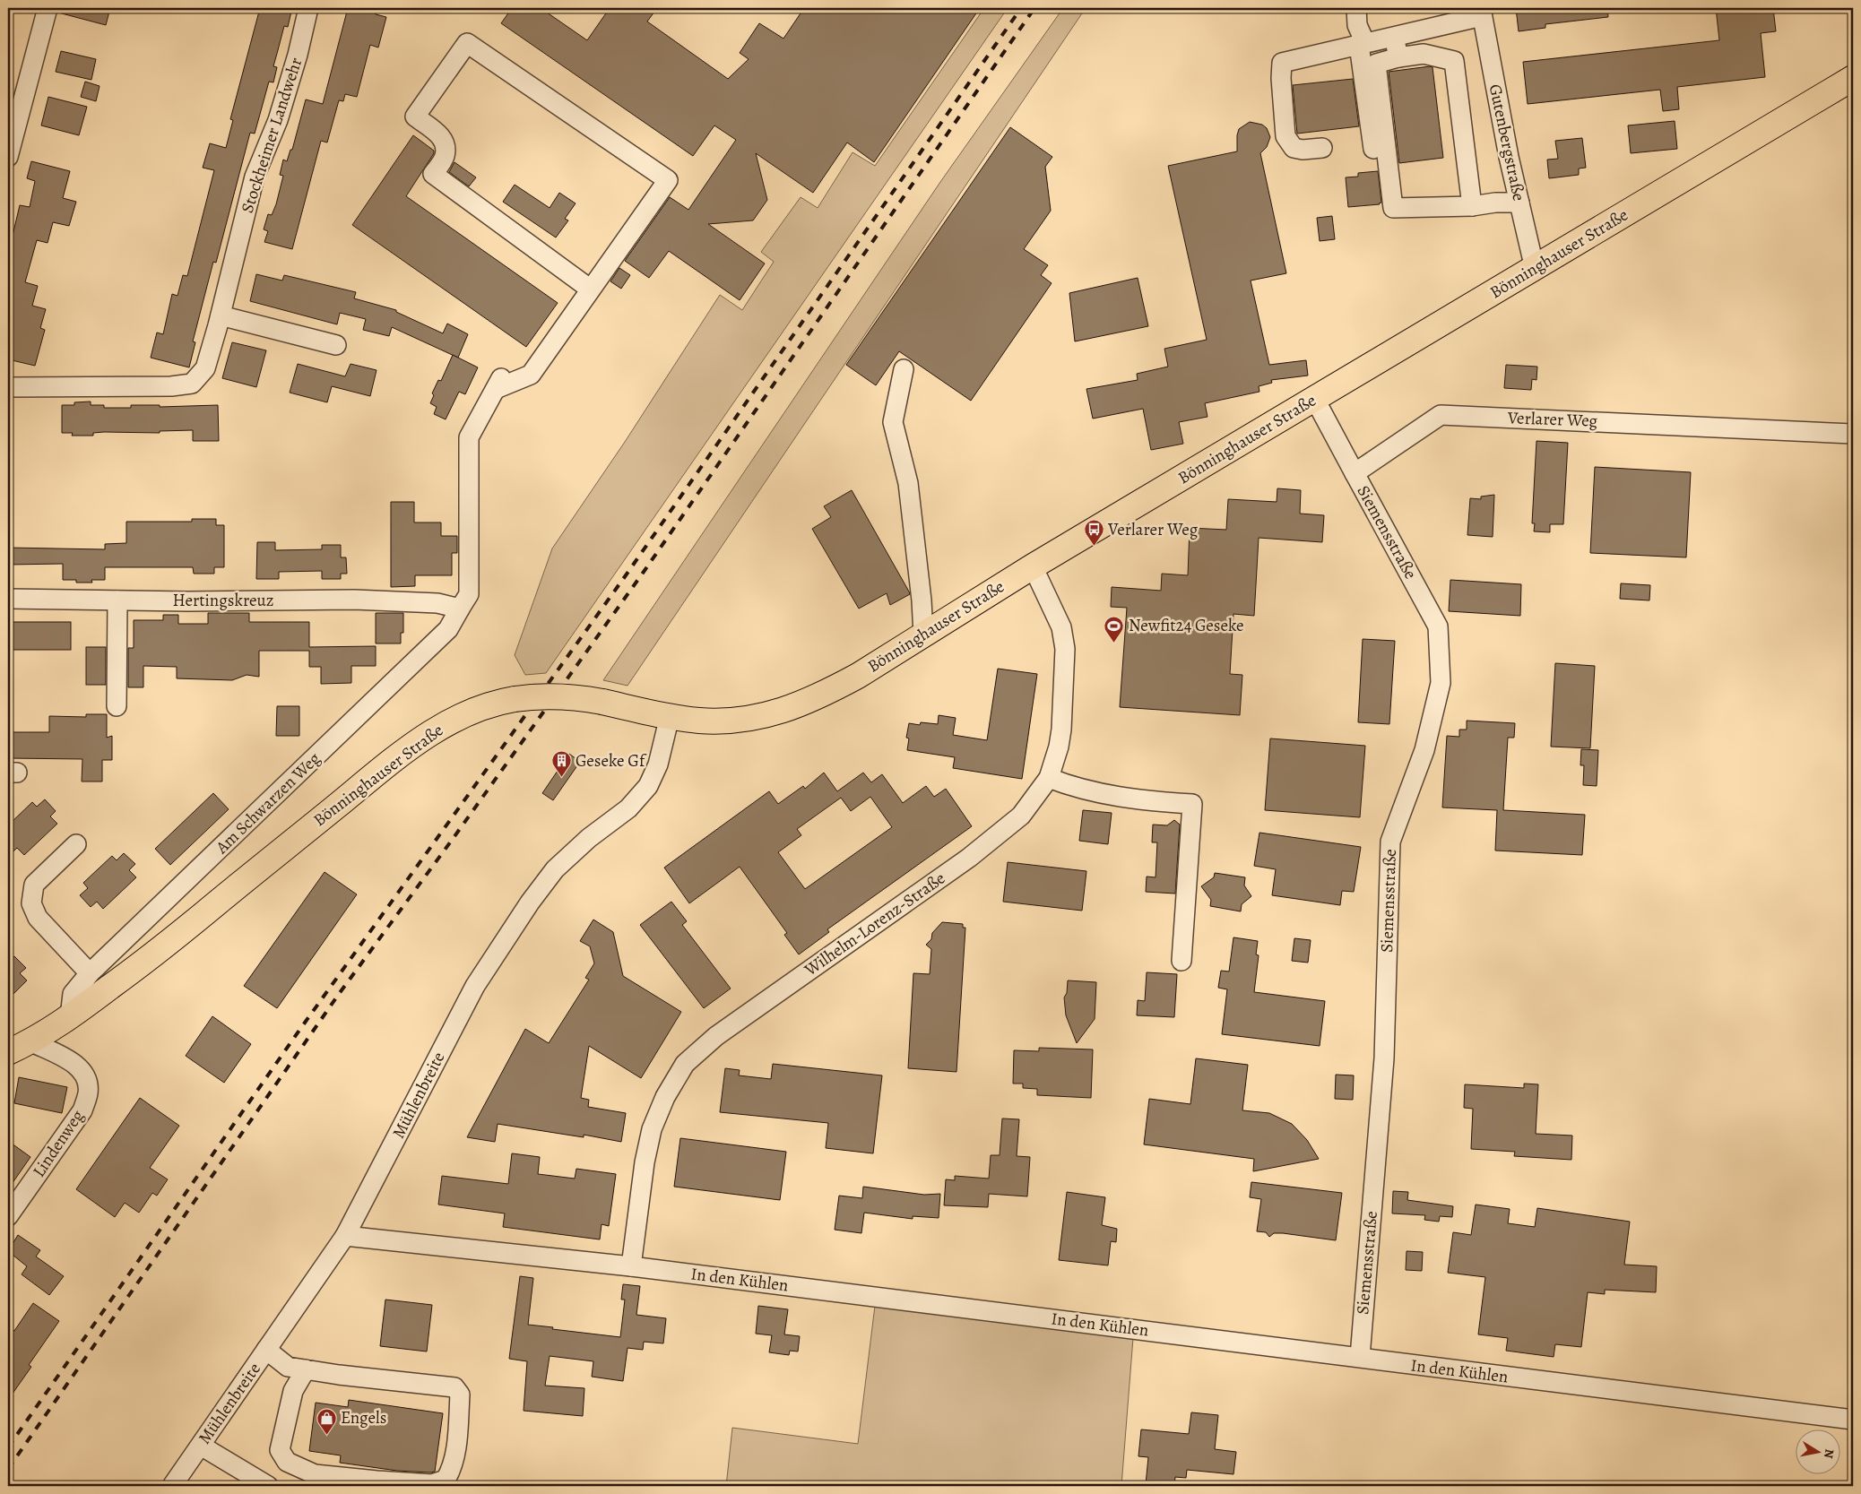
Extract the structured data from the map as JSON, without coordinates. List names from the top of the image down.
{
  "streets": {
    "main road": ["Bönninghauser Straße"],
    "street": [
      "Stockheimer Landwehr",
      "Gutenbergstraße",
      "Verlarer Weg",
      "Siemensstraße",
      "Hertingskreuz",
      "Am Schwarzen Weg",
      "Wilhelm-Lorenz-Straße",
      "Mühlenbreite",
      "Lindenweg",
      "In den Kühlen"
    ]
  },
  "crossings": [
    ["Gutenbergstraße", "Bönninghauser Straße"],
    ["Bönninghauser Straße", "Am Schwarzen Weg"],
    ["Bönninghauser Straße", "Wilhelm-Lorenz-Straße"],
    ["Bönninghauser Straße", "Mühlenbreite"],
    ["Bönninghauser Straße", "Lindenweg"],
    ["Verlarer Weg", "Siemensstraße"],
    ["Siemensstraße", "In den Kühlen"],
    ["Hertingskreuz", "Am Schwarzen Weg"],
    ["Wilhelm-Lorenz-Straße", "In den Kühlen"],
    ["Mühlenbreite", "In den Kühlen"]
  ],
  "places": {
    "bus stop": ["Verlarer Weg"],
    "sports": ["Newfit24 Geseke"],
    "building": ["Geseke Gf"],
    "shop": ["Engels"]
  },
  "north": "right"
}
